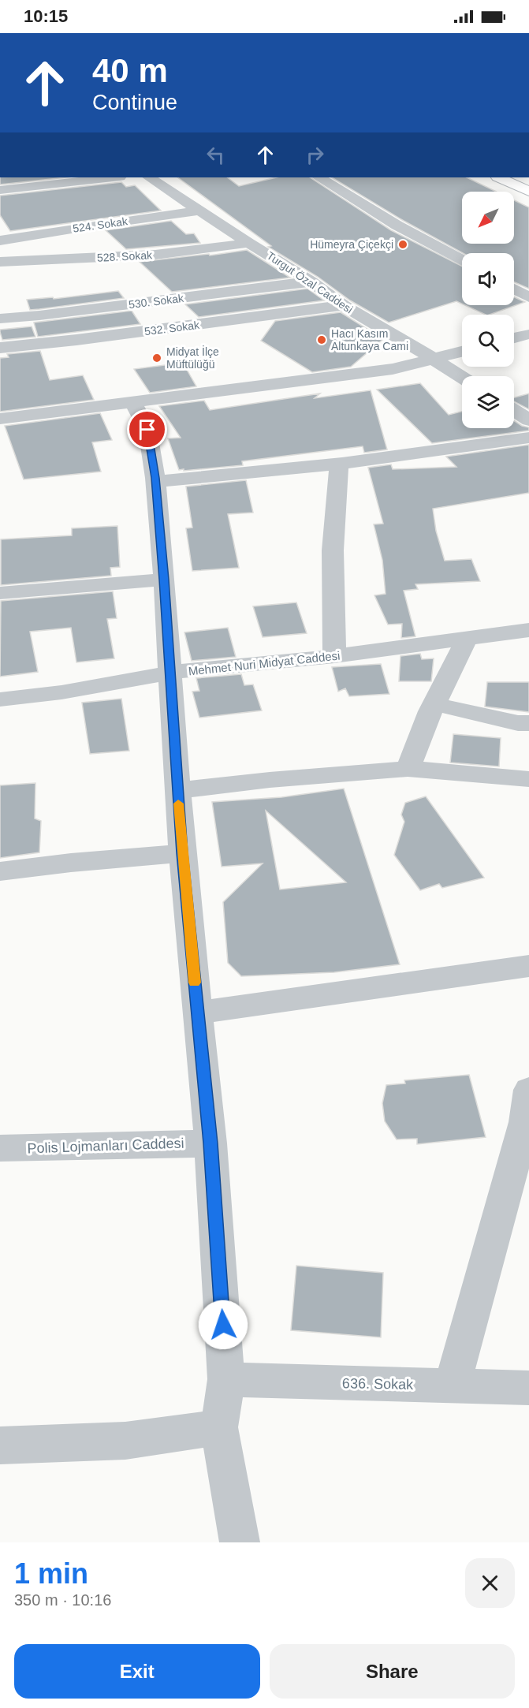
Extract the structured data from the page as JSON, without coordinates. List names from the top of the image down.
{
  "streets": {
    "street": [
      "524. Sokak",
      "528. Sokak",
      "Turgut Özal Caddesi",
      "530. Sokak",
      "532. Sokak",
      "Mehmet Nuri Midyat Caddesi",
      "Polis Lojmanları Caddesi",
      "636. Sokak"
    ]
  },
  "crossings": [
    ["524. Sokak", "Turgut Özal Caddesi"],
    ["528. Sokak", "Turgut Özal Caddesi"],
    ["Turgut Özal Caddesi", "530. Sokak"],
    ["Turgut Özal Caddesi", "532. Sokak"]
  ],
  "places": ["Hümeyra Çiçekçi", "Hacı Kasım Altunkaya Cami", "Midyat İlçe Müftülüğü"],
  "north": "bottom left",
  "page": {
    "status": "10:15",
    "turn": ["40 m", "Continue"],
    "heading": ["1 min", "350 m · 10:16"],
    "buttons": ["Exit", "Share"]
  }
}
